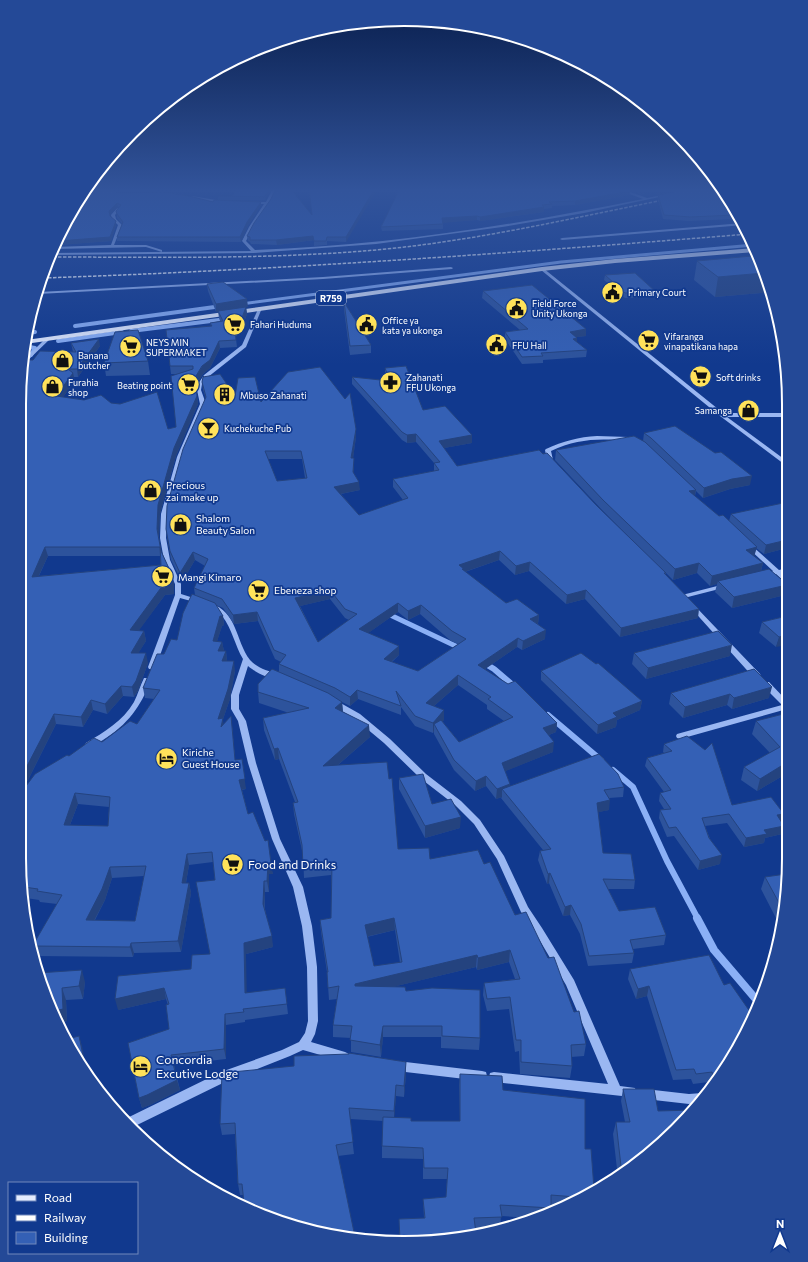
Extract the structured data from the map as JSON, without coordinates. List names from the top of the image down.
{
  "streets": {
    "main road": ["R759"]
  },
  "places": {
    "public building": [
      "Primary Court",
      "Field Force Unity Ukonga",
      "Office ya kata ya ukonga",
      "FFU Hall"
    ],
    "supermarket": [
      "Fahari Huduma",
      "Vifaranga vinapatikana hapa",
      "NEYS MIN SUPERMAKET",
      "Soft drinks",
      "Beating point",
      "Mangi Kimaro",
      "Ebeneza shop",
      "Food and Drinks"
    ],
    "shop": [
      "Banana butcher",
      "Furahia shop",
      "Samanga",
      "Precious zai make up",
      "Shalom Beauty Salon"
    ],
    "pharmacy": ["Zahanati FFU Ukonga"],
    "building": ["Mbuso Zahanati"],
    "bar": ["Kuchekuche Pub"],
    "hotel": ["Kiriche Guest House", "Concordia Excutive Lodge"]
  },
  "legend": ["Road", "Railway", "Building"],
  "north": "top"
}
